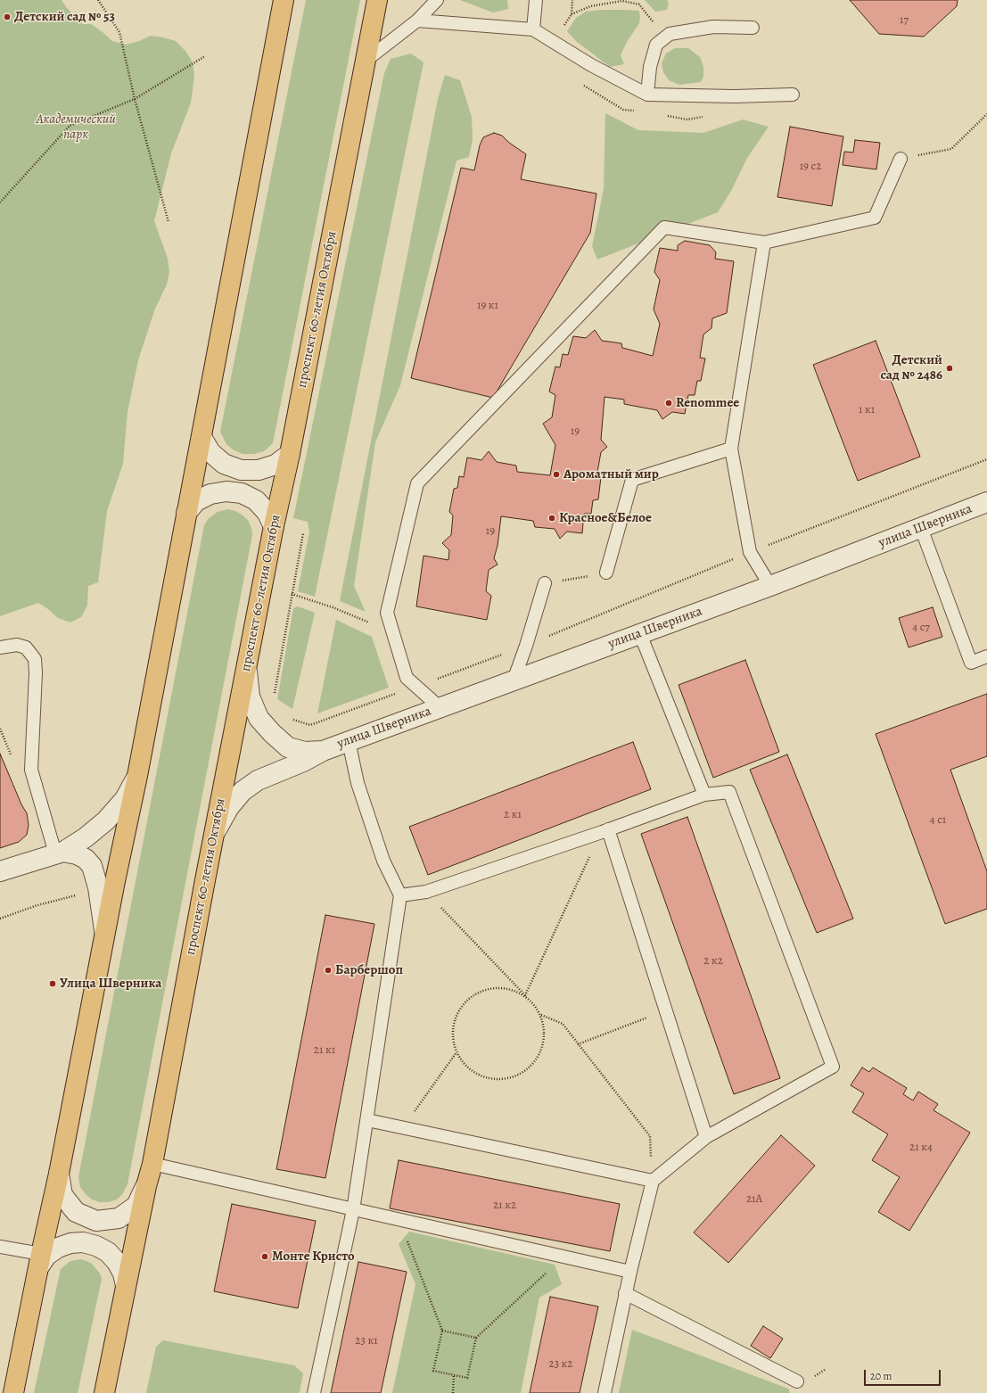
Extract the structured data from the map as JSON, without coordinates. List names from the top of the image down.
{
  "streets": {
    "main road": ["проспект 60-летия Октября"],
    "street": ["улица Шверника"]
  },
  "crossings": [
    ["проспект 60-летия Октября", "улица Шверника"]
  ],
  "parks": ["Академический парк"],
  "places": [
    "Детский сад № 53",
    "Детский сад № 2486",
    "Renommee",
    "Ароматный мир",
    "Красное&Белое",
    "Барбершоп",
    "Улица Шверника",
    "Монте Кристо"
  ],
  "house_numbers": [
    "17",
    "19 с2",
    "19 к1",
    "1 к1",
    "19",
    "19",
    "4 с7",
    "2 к1",
    "4 с1",
    "2 к2",
    "21 к1",
    "21 к4",
    "21А",
    "21 к2",
    "23 к1",
    "23 к2"
  ],
  "scale_bar": "20 m"
}
